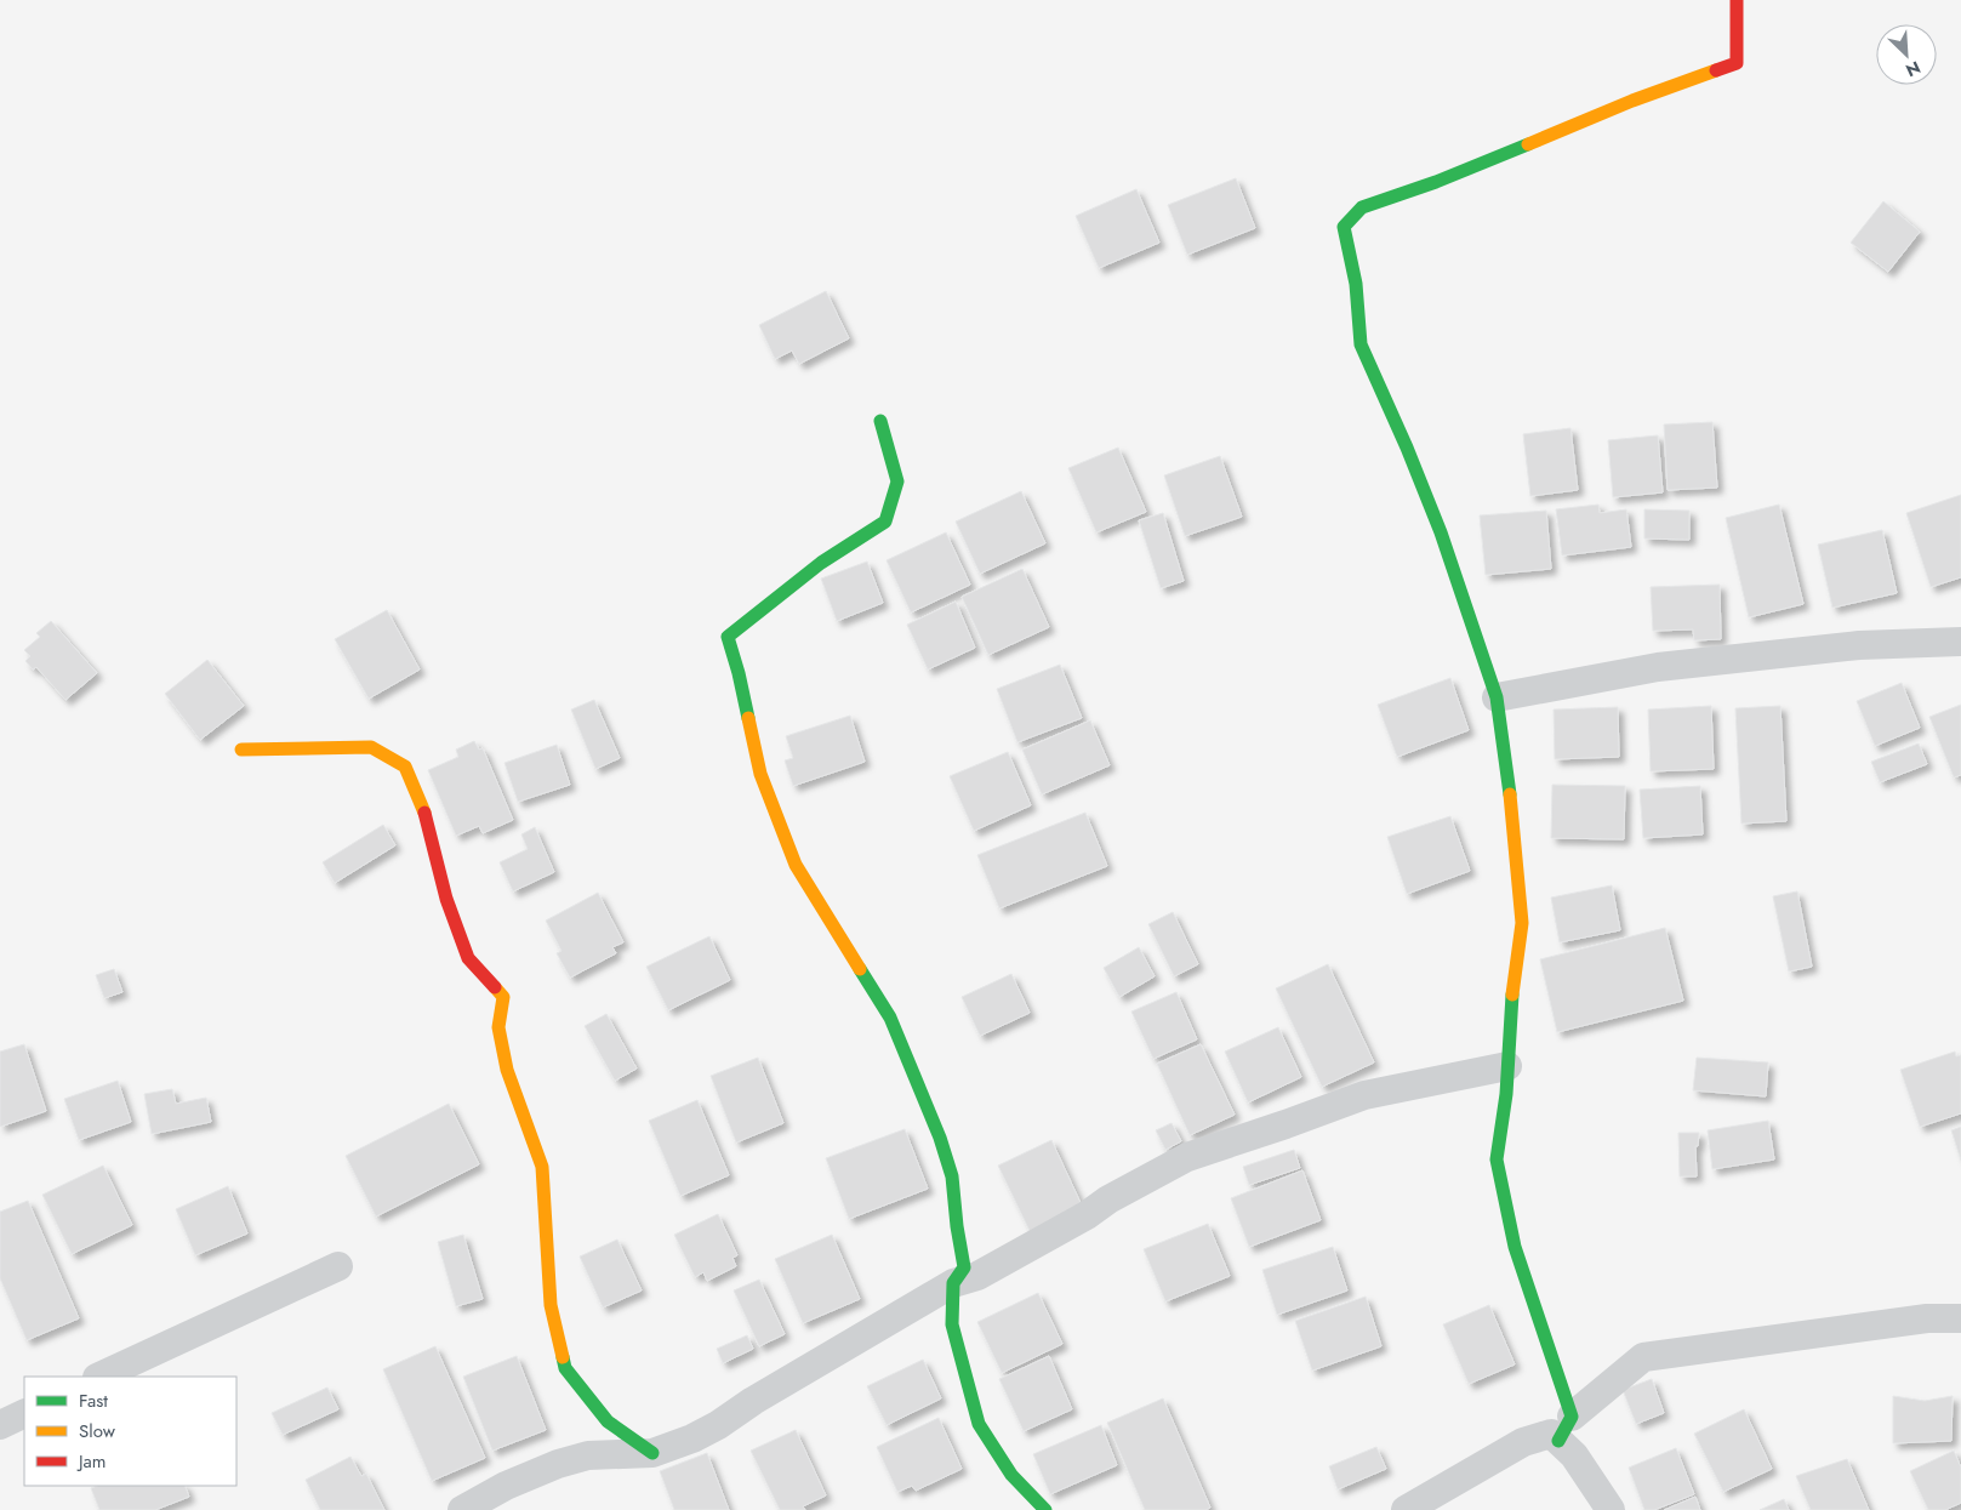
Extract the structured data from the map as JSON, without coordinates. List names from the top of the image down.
{
  "legend": ["Fast", "Slow", "Jam"],
  "north": "bottom right"
}
